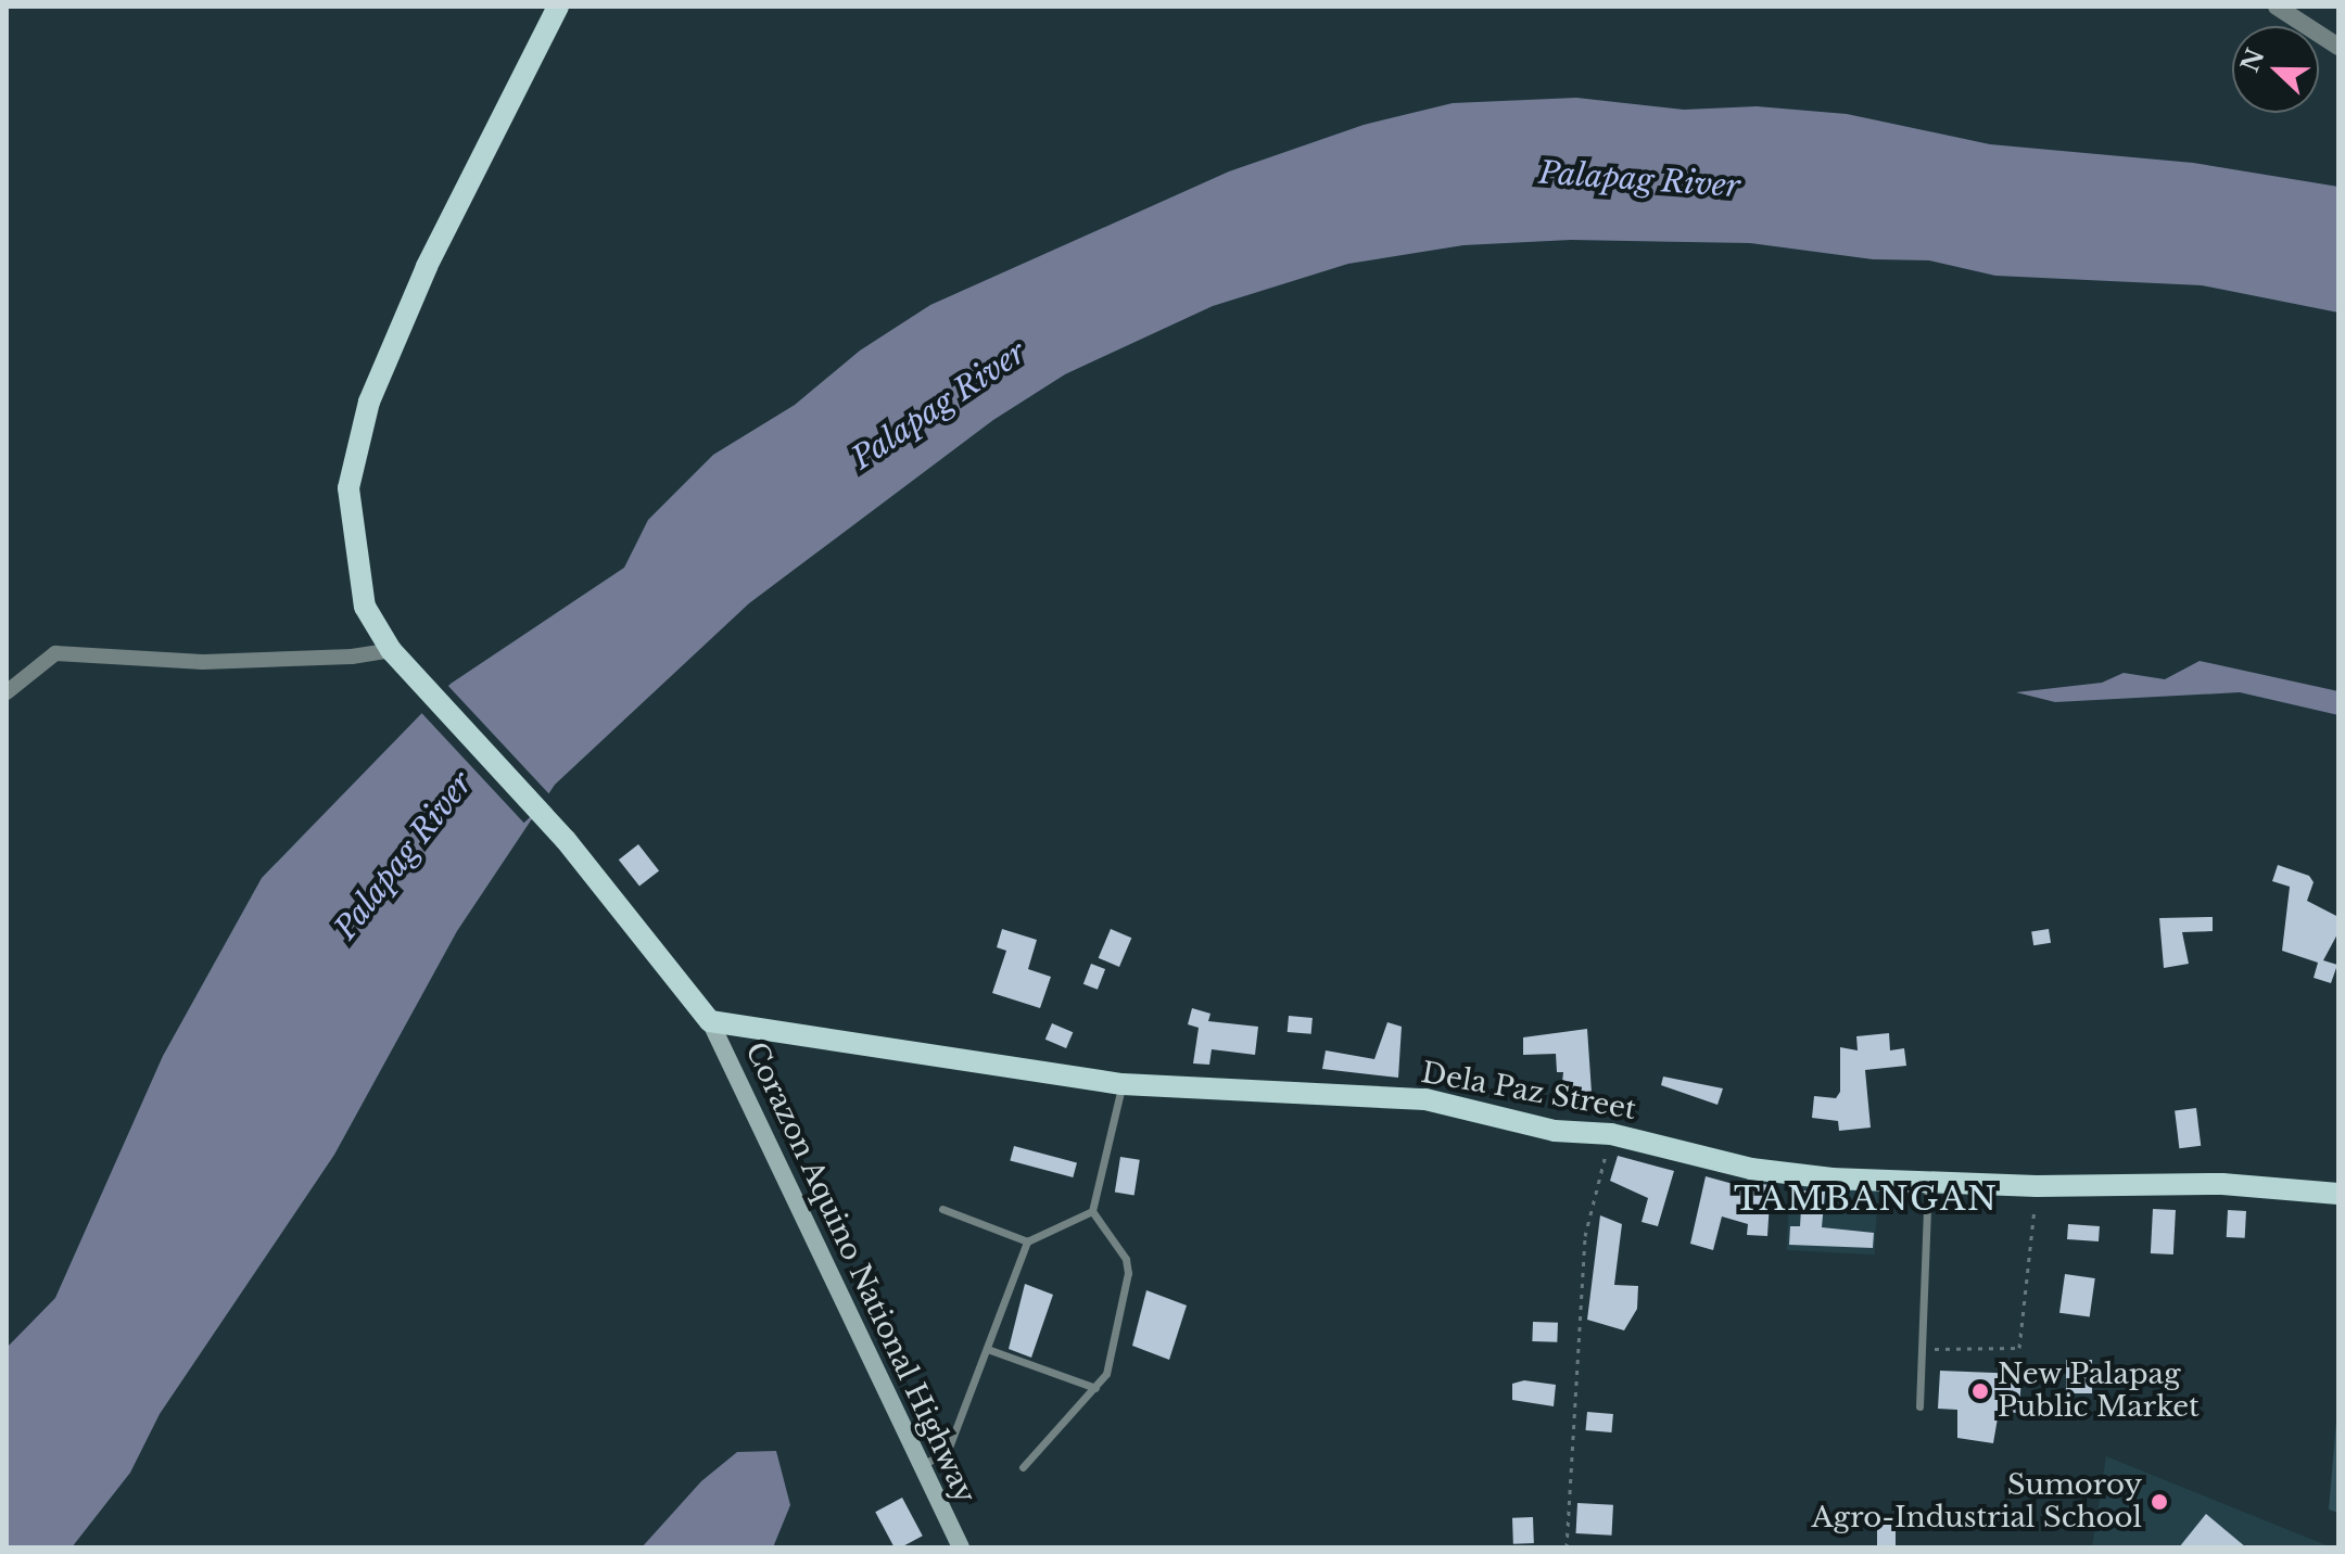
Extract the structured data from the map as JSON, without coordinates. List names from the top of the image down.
{
  "streets": {
    "main road": ["Dela Paz Street", "Corazon Aquino National Highway"]
  },
  "crossings": [
    ["Dela Paz Street", "Corazon Aquino National Highway"]
  ],
  "districts": ["TAMBANGAN"],
  "water": ["Palapag River"],
  "places": ["New Palapag Public Market", "Sumoroy Agro-Industrial School"],
  "north": "left"
}
